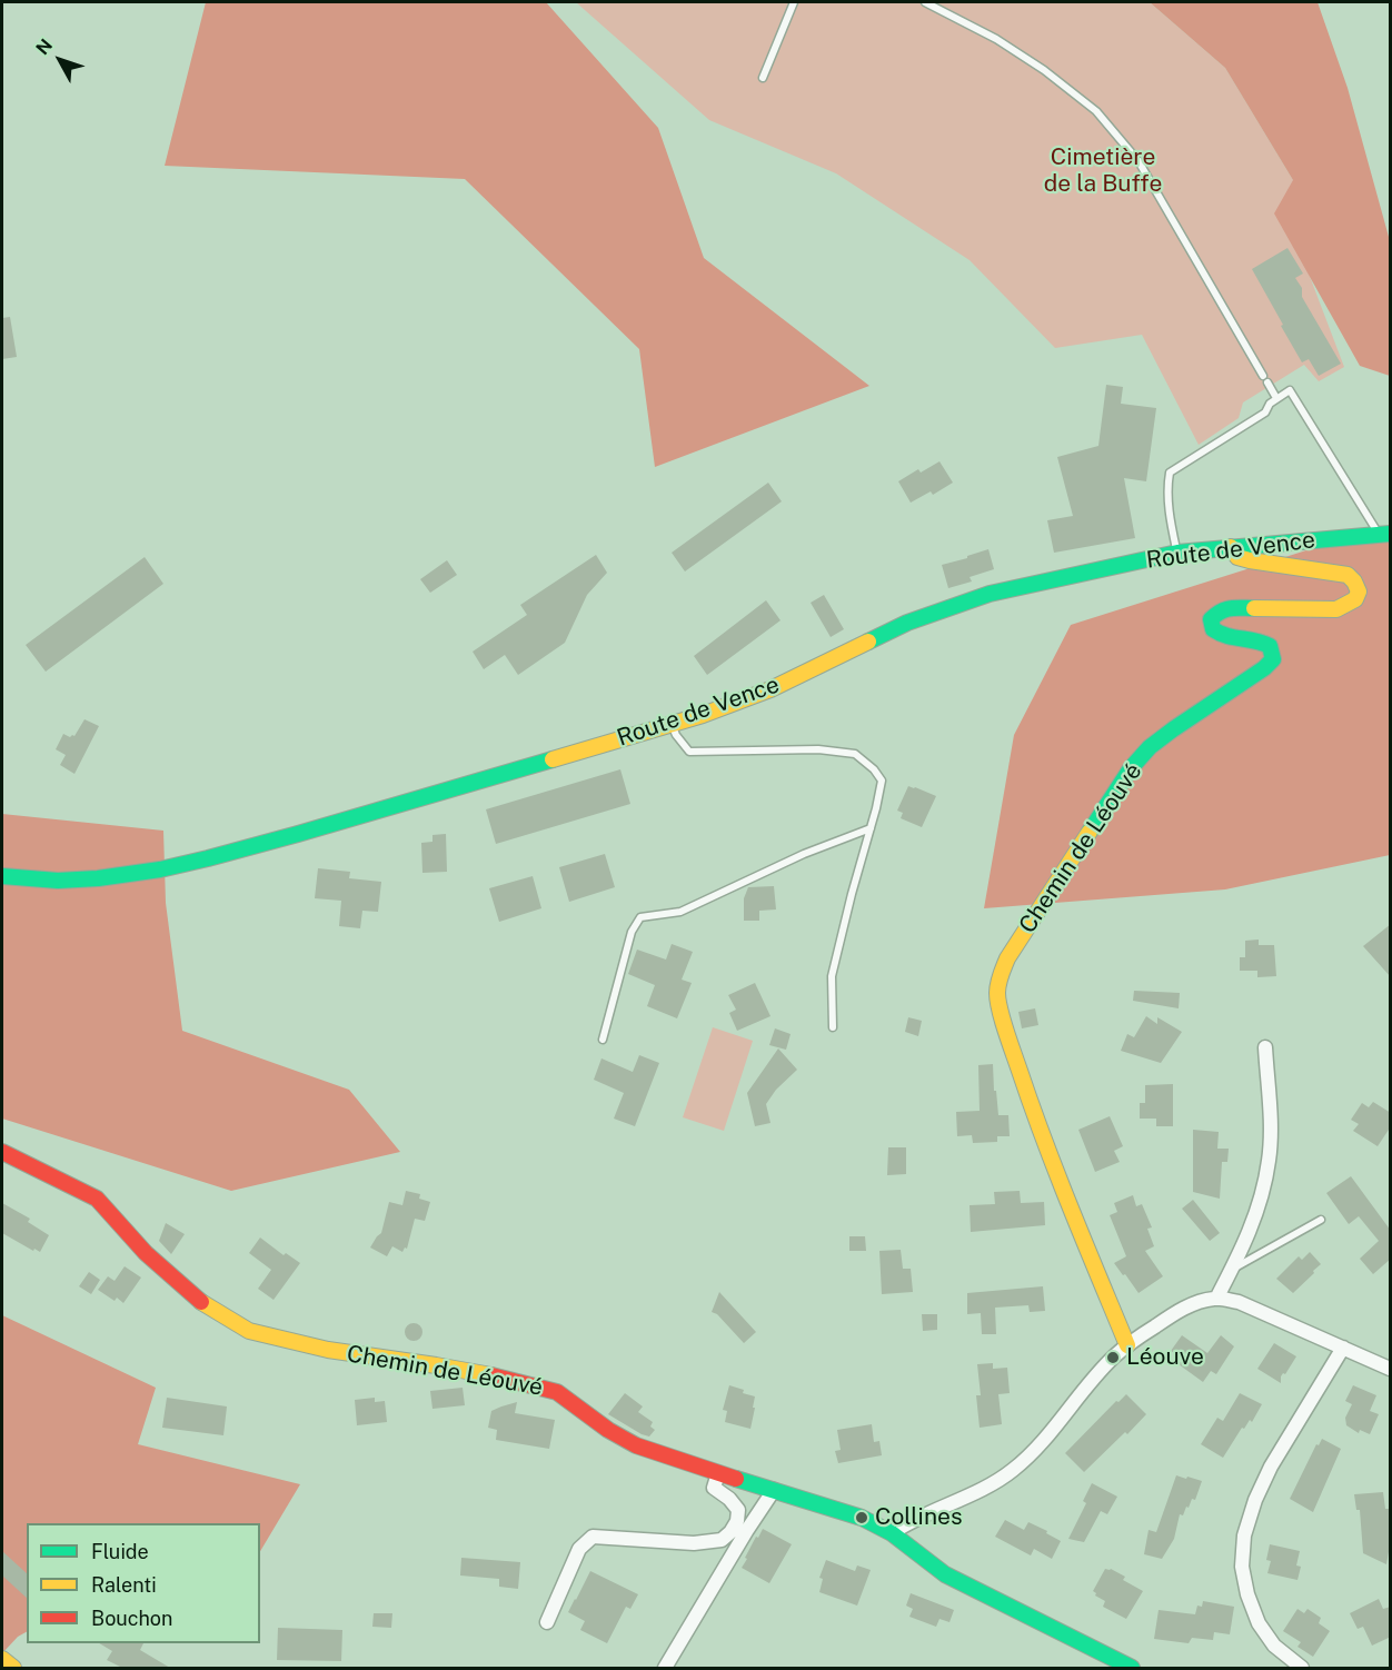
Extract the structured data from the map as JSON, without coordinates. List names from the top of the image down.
{
  "streets": {
    "street": ["Route de Vence", "Chemin de Léouvé"]
  },
  "crossings": [
    ["Route de Vence", "Chemin de Léouvé"]
  ],
  "parks": ["Cimetière de la Buffe"],
  "places": ["Léouve", "Collines"],
  "legend": ["Fluide", "Ralenti", "Bouchon"],
  "north": "top left"
}
